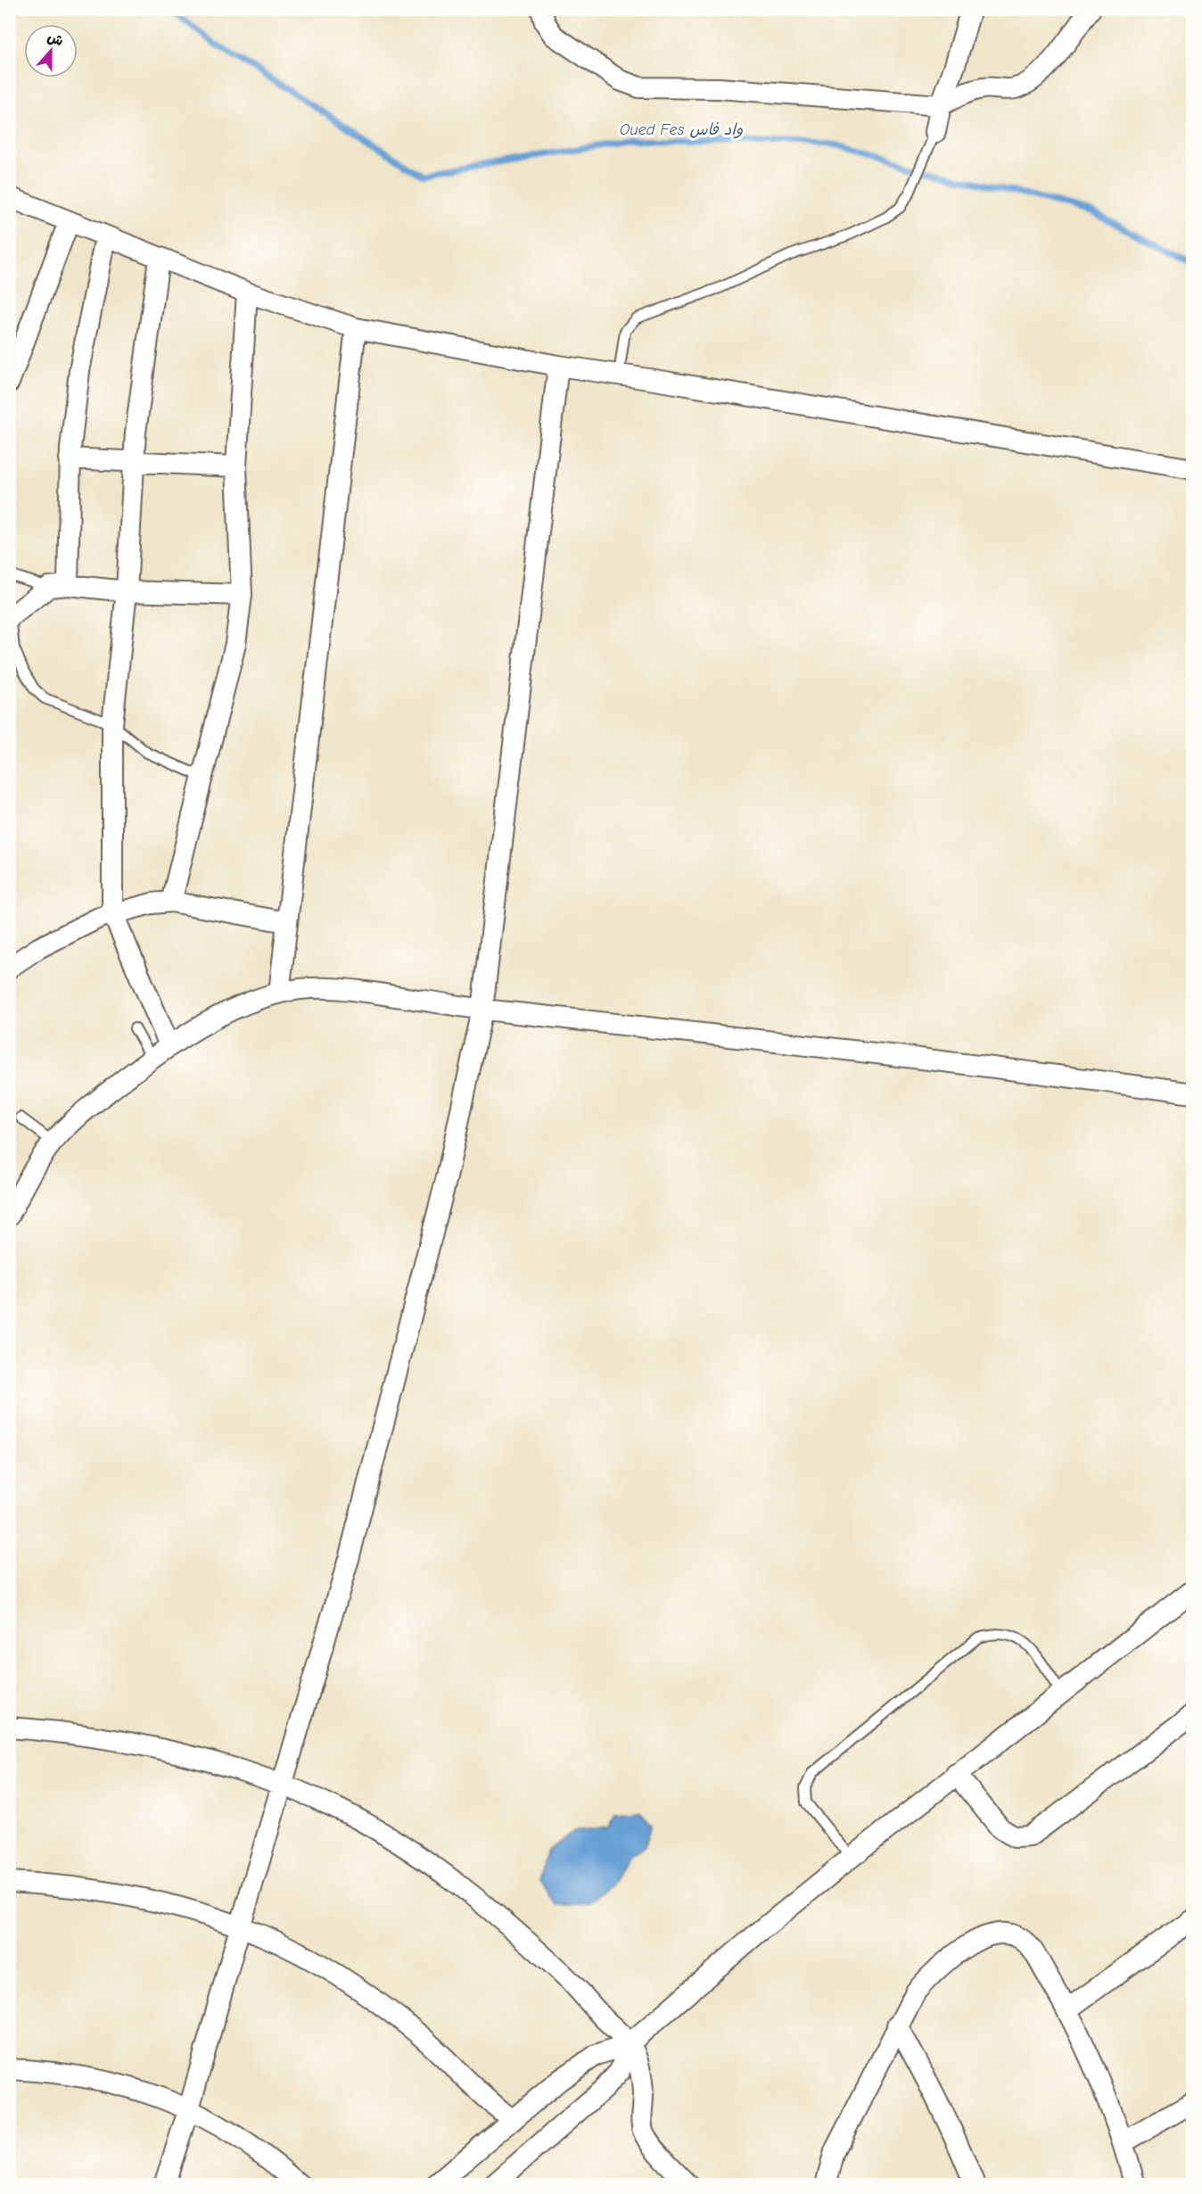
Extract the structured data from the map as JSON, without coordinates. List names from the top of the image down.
{
  "water": ["Oued Fes واد فاس"],
  "north": "top"
}
